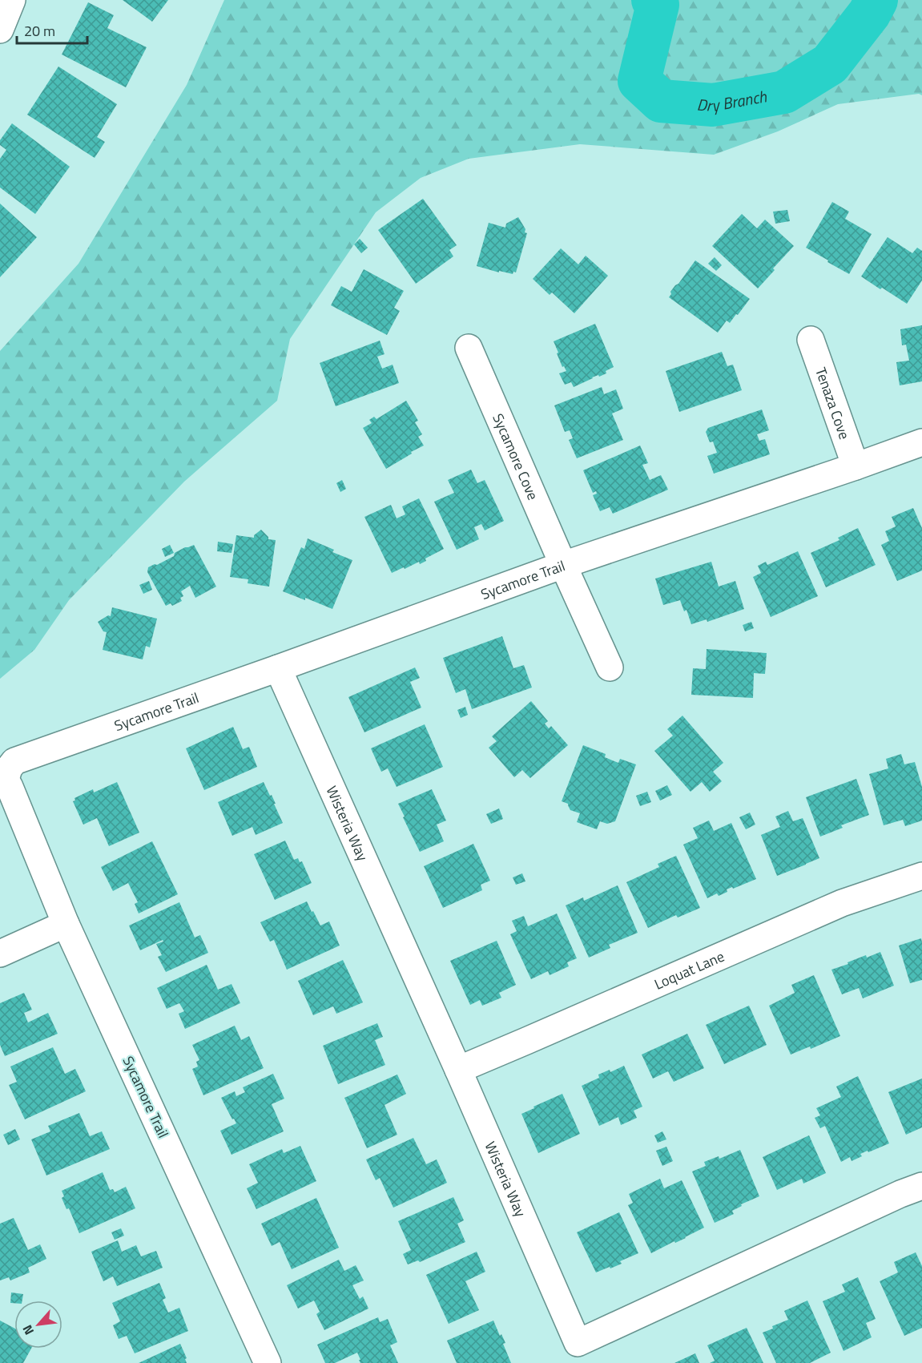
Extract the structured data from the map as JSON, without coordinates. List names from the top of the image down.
{
  "streets": {
    "street": [
      "Tenaza Cove",
      "Sycamore Cove",
      "Sycamore Trail",
      "Wisteria Way",
      "Loquat Lane"
    ]
  },
  "crossings": [
    ["Tenaza Cove", "Sycamore Trail"],
    ["Sycamore Cove", "Sycamore Trail"],
    ["Sycamore Trail", "Wisteria Way"],
    ["Wisteria Way", "Loquat Lane"]
  ],
  "water": ["Dry Branch"],
  "scale_bar": "20 m",
  "north": "bottom left"
}
